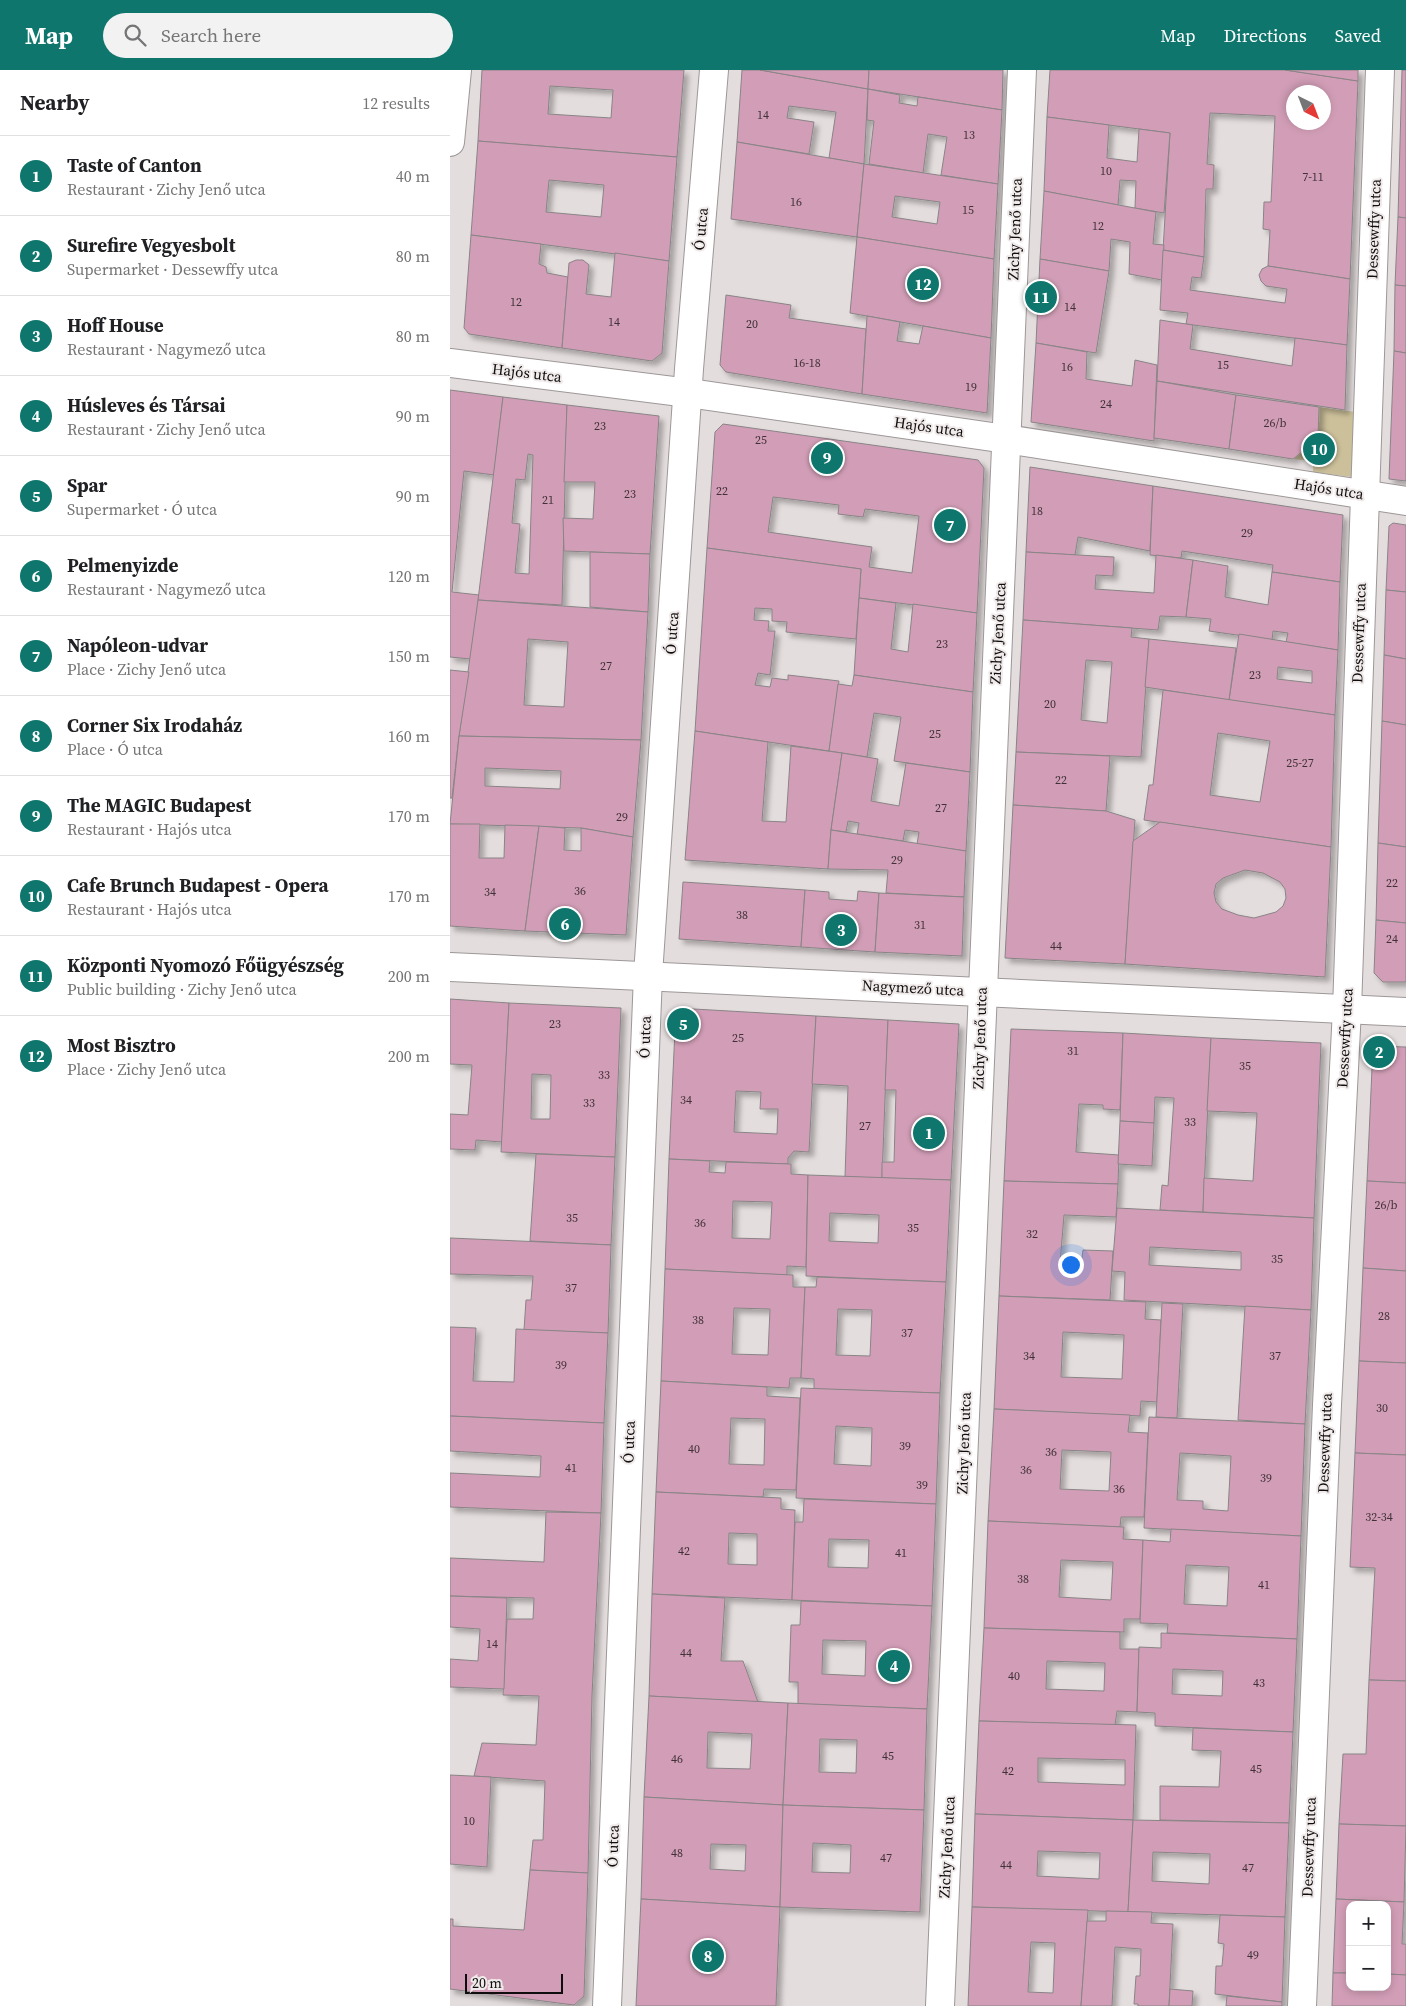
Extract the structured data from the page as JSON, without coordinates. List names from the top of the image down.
{
  "streets": {
    "street": [
      "Ó utca",
      "Zichy Jenő utca",
      "Dessewffy utca",
      "Hajós utca",
      "Nagymező utca"
    ]
  },
  "crossings": [
    ["Ó utca", "Hajós utca"],
    ["Ó utca", "Nagymező utca"],
    ["Zichy Jenő utca", "Hajós utca"],
    ["Zichy Jenő utca", "Nagymező utca"],
    ["Dessewffy utca", "Hajós utca"],
    ["Dessewffy utca", "Nagymező utca"]
  ],
  "house_numbers": [
    "14",
    "13",
    "10",
    "7-11",
    "16",
    "15",
    "12",
    "12",
    "14",
    "14",
    "20",
    "16-18",
    "15",
    "16",
    "19",
    "24",
    "26/b",
    "23",
    "25",
    "22",
    "23",
    "21",
    "18",
    "29",
    "23",
    "27",
    "23",
    "20",
    "25",
    "25-27",
    "22",
    "27",
    "29",
    "29",
    "22",
    "36",
    "34",
    "38",
    "31",
    "24",
    "44",
    "23",
    "25",
    "31",
    "35",
    "33",
    "34",
    "33",
    "33",
    "27",
    "26/b",
    "35",
    "36",
    "35",
    "32",
    "35",
    "37",
    "28",
    "38",
    "37",
    "34",
    "37",
    "39",
    "30",
    "39",
    "40",
    "36",
    "41",
    "36",
    "39",
    "39",
    "36",
    "32-34",
    "42",
    "41",
    "38",
    "41",
    "14",
    "44",
    "40",
    "43",
    "45",
    "46",
    "45",
    "42",
    "10",
    "48",
    "47",
    "44",
    "47",
    "49"
  ],
  "scale_bar": "20 m",
  "north": "bottom right",
  "page": {
    "header": "Map",
    "search": "Search here",
    "nav": ["Map", "Directions", "Saved"],
    "heading": ["Nearby", "12 results"],
    "list": [
      {
        "mark": "1",
        "name": "Taste of Canton",
        "note": "Restaurant · Zichy Jenő utca",
        "value": "40 m"
      },
      {
        "mark": "2",
        "name": "Surefire Vegyesbolt",
        "note": "Supermarket · Dessewffy utca",
        "value": "80 m"
      },
      {
        "mark": "3",
        "name": "Hoff House",
        "note": "Restaurant · Nagymező utca",
        "value": "80 m"
      },
      {
        "mark": "4",
        "name": "Húsleves és Társai",
        "note": "Restaurant · Zichy Jenő utca",
        "value": "90 m"
      },
      {
        "mark": "5",
        "name": "Spar",
        "note": "Supermarket · Ó utca",
        "value": "90 m"
      },
      {
        "mark": "6",
        "name": "Pelmenyizde",
        "note": "Restaurant · Nagymező utca",
        "value": "120 m"
      },
      {
        "mark": "7",
        "name": "Napóleon-udvar",
        "note": "Place · Zichy Jenő utca",
        "value": "150 m"
      },
      {
        "mark": "8",
        "name": "Corner Six Irodaház",
        "note": "Place · Ó utca",
        "value": "160 m"
      },
      {
        "mark": "9",
        "name": "The MAGIC Budapest",
        "note": "Restaurant · Hajós utca",
        "value": "170 m"
      },
      {
        "mark": "10",
        "name": "Cafe Brunch Budapest - Opera",
        "note": "Restaurant · Hajós utca",
        "value": "170 m"
      },
      {
        "mark": "11",
        "name": "Központi Nyomozó Főügyészség",
        "note": "Public building · Zichy Jenő utca",
        "value": "200 m"
      },
      {
        "mark": "12",
        "name": "Most Bisztro",
        "note": "Place · Zichy Jenő utca",
        "value": "200 m"
      }
    ],
    "pins": [
      "12",
      "11",
      "10",
      "9",
      "7",
      "6",
      "3",
      "5",
      "2",
      "1",
      "4",
      "8"
    ],
    "map_buttons": ["+", "−"],
    "scale": "20 m"
  }
}
